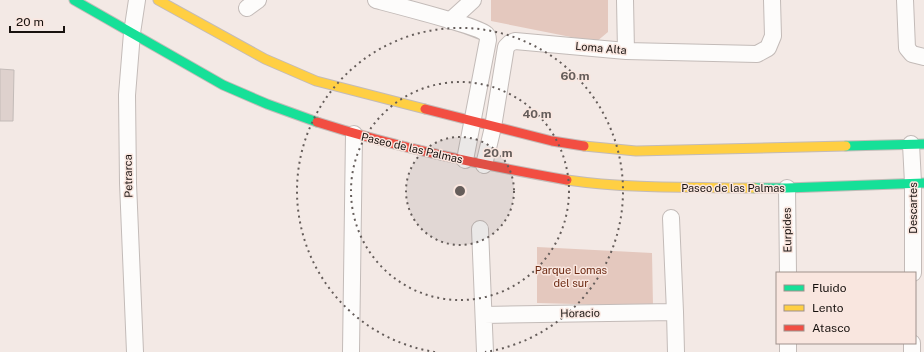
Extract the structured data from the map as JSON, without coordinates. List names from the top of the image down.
{
  "streets": {
    "street": [
      "Loma Alta",
      "Paseo de las Palmas",
      "Petrarca",
      "Descartes",
      "Eurpides",
      "Horacio"
    ]
  },
  "crossings": [
    ["Loma Alta", "Paseo de las Palmas"],
    ["Paseo de las Palmas", "Petrarca"],
    ["Paseo de las Palmas", "Descartes"],
    ["Paseo de las Palmas", "Eurpides"]
  ],
  "parks": ["Parque Lomas del sur"],
  "legend": ["Fluido", "Lento", "Atasco"],
  "scale_bar": "20 m",
  "rings": ["60 m", "40 m", "20 m"]
}
